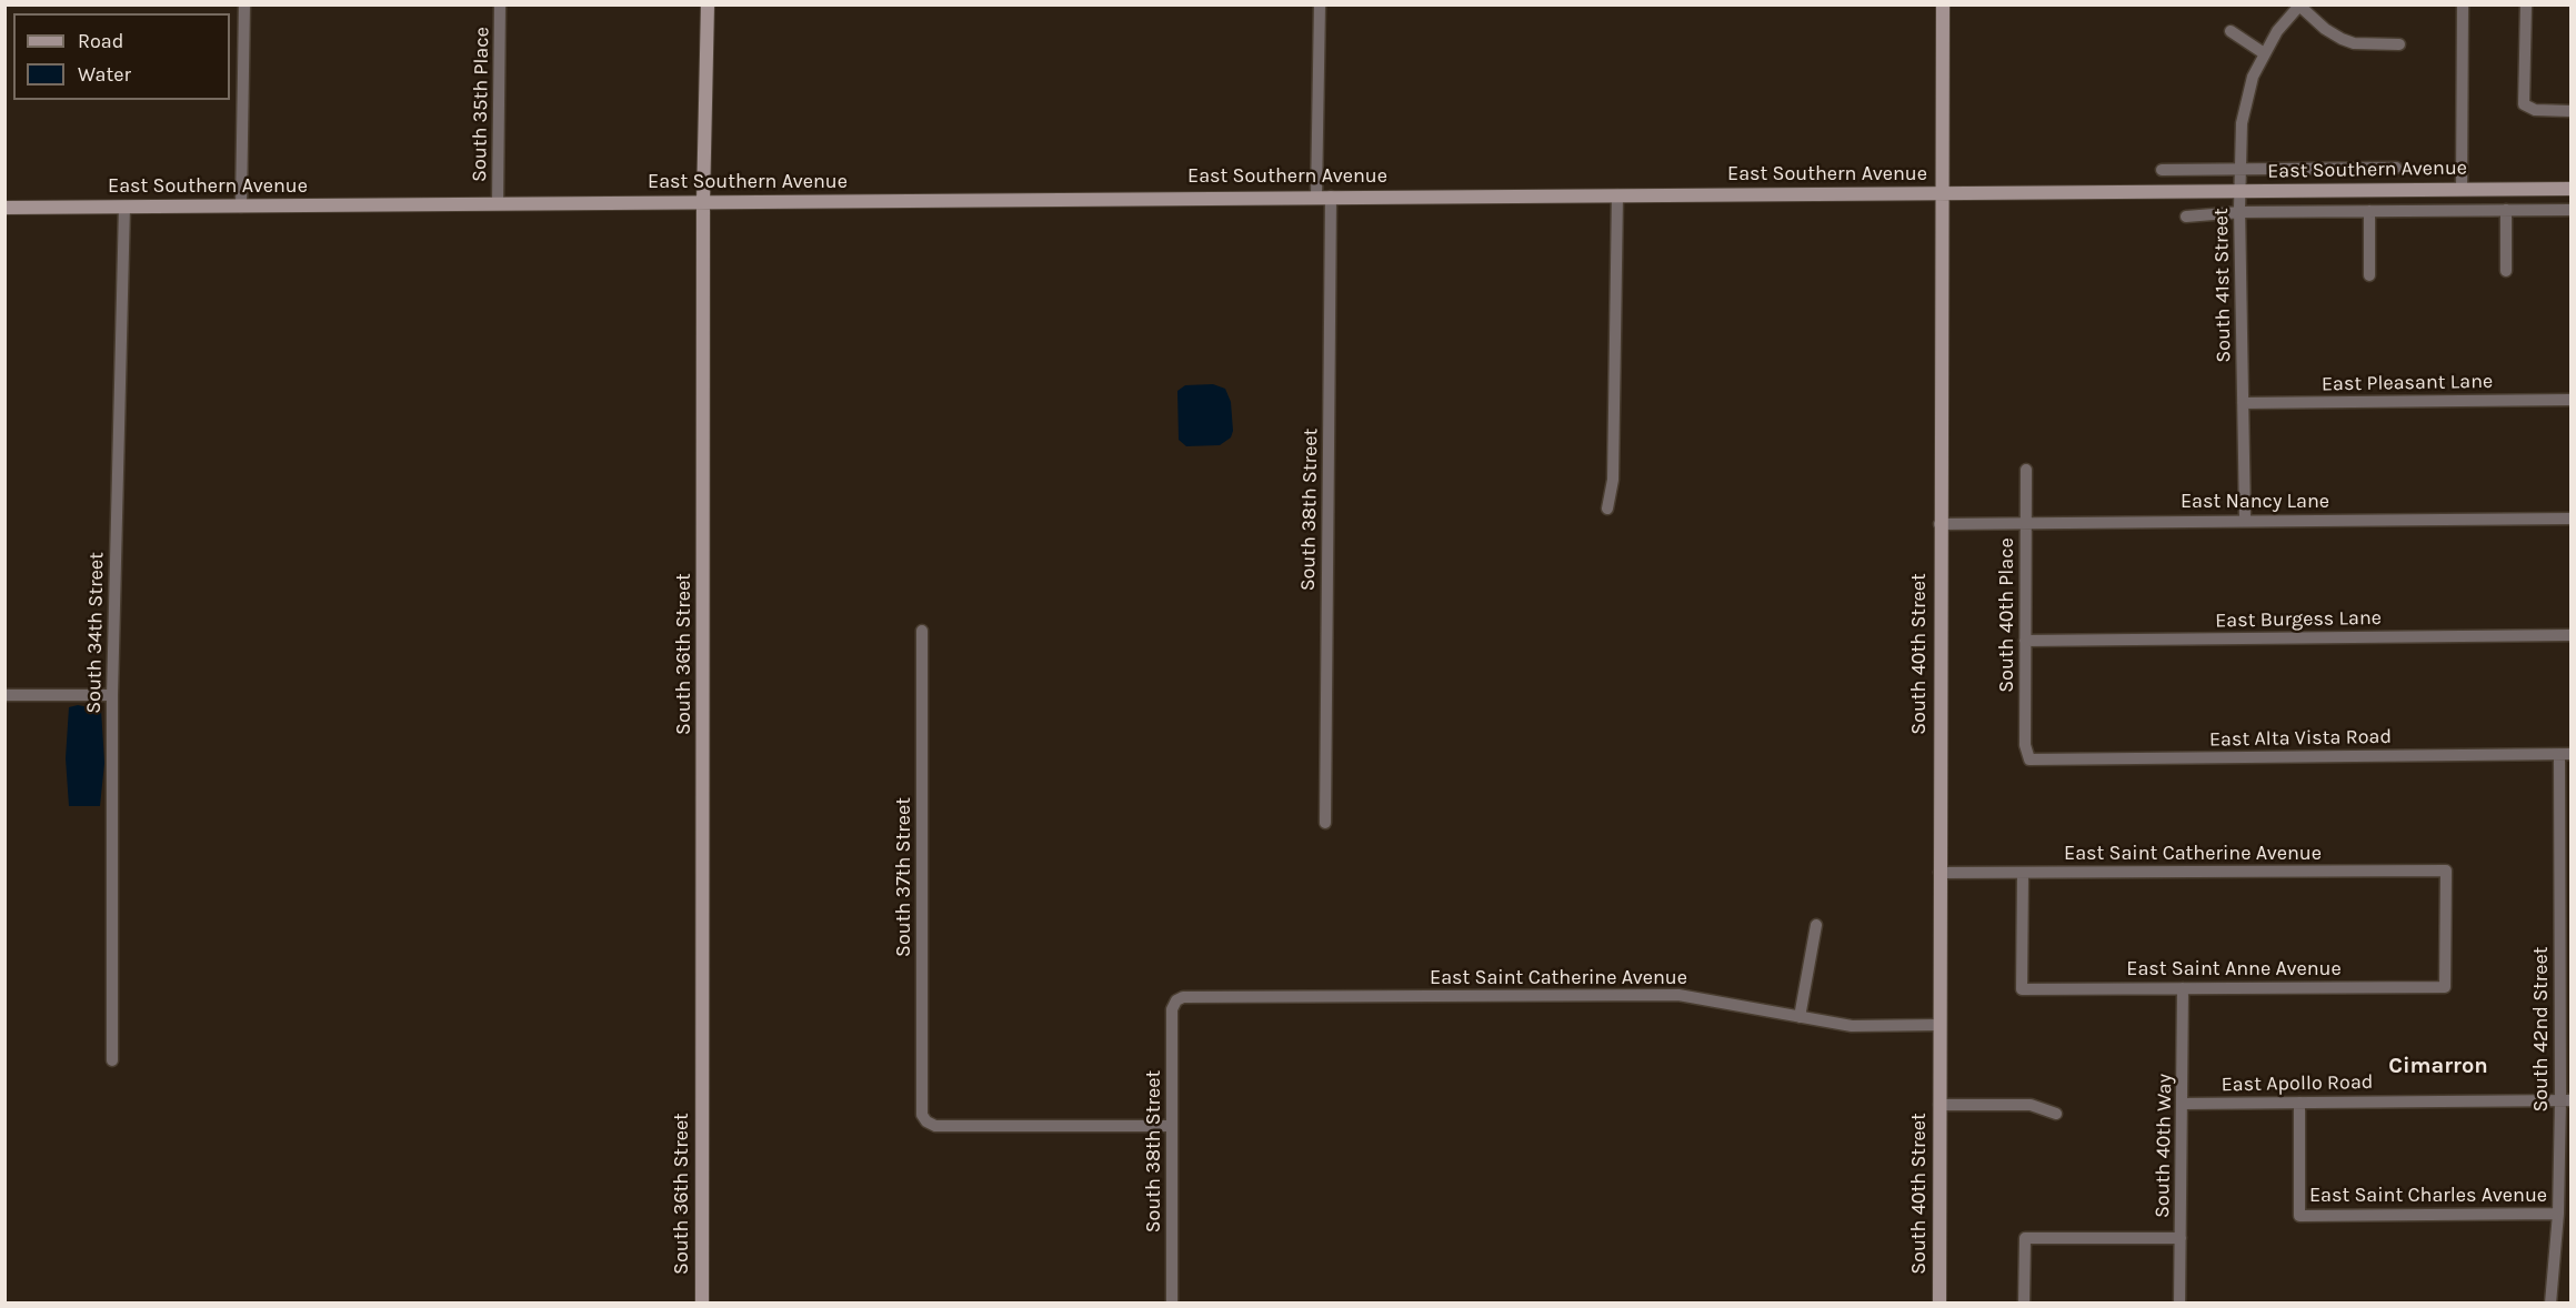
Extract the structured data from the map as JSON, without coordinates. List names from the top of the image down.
{
  "streets": {
    "main road": ["East Southern Avenue", "South 36th Street", "South 40th Street"],
    "street": [
      "South 35th Place",
      "South 41st Street",
      "East Pleasant Lane",
      "East Nancy Lane",
      "South 38th Street",
      "South 40th Place",
      "East Burgess Lane",
      "South 34th Street",
      "East Alta Vista Road",
      "East Saint Catherine Avenue",
      "South 37th Street",
      "East Saint Anne Avenue",
      "South 42nd Street",
      "East Apollo Road",
      "South 40th Way",
      "East Saint Charles Avenue"
    ]
  },
  "crossings": [
    ["South 35th Place", "East Southern Avenue"],
    ["East Southern Avenue", "South 41st Street"],
    ["East Southern Avenue", "South 38th Street"],
    ["East Southern Avenue", "South 34th Street"],
    ["East Southern Avenue", "South 36th Street"],
    ["East Southern Avenue", "South 40th Street"],
    ["South 41st Street", "East Pleasant Lane"],
    ["South 41st Street", "East Nancy Lane"],
    ["East Nancy Lane", "South 40th Place"],
    ["East Nancy Lane", "South 40th Street"],
    ["South 38th Street", "East Saint Catherine Avenue"],
    ["South 38th Street", "South 37th Street"],
    ["South 40th Place", "East Burgess Lane"],
    ["South 40th Place", "East Alta Vista Road"],
    ["South 40th Street", "East Saint Catherine Avenue"],
    ["East Alta Vista Road", "South 42nd Street"],
    ["East Saint Catherine Avenue", "East Saint Anne Avenue"],
    ["East Saint Anne Avenue", "South 40th Way"],
    ["South 42nd Street", "East Apollo Road"],
    ["South 42nd Street", "East Saint Charles Avenue"],
    ["East Apollo Road", "South 40th Way"],
    ["East Apollo Road", "East Saint Charles Avenue"]
  ],
  "districts": ["Cimarron"],
  "legend": ["Road", "Water"]
}
